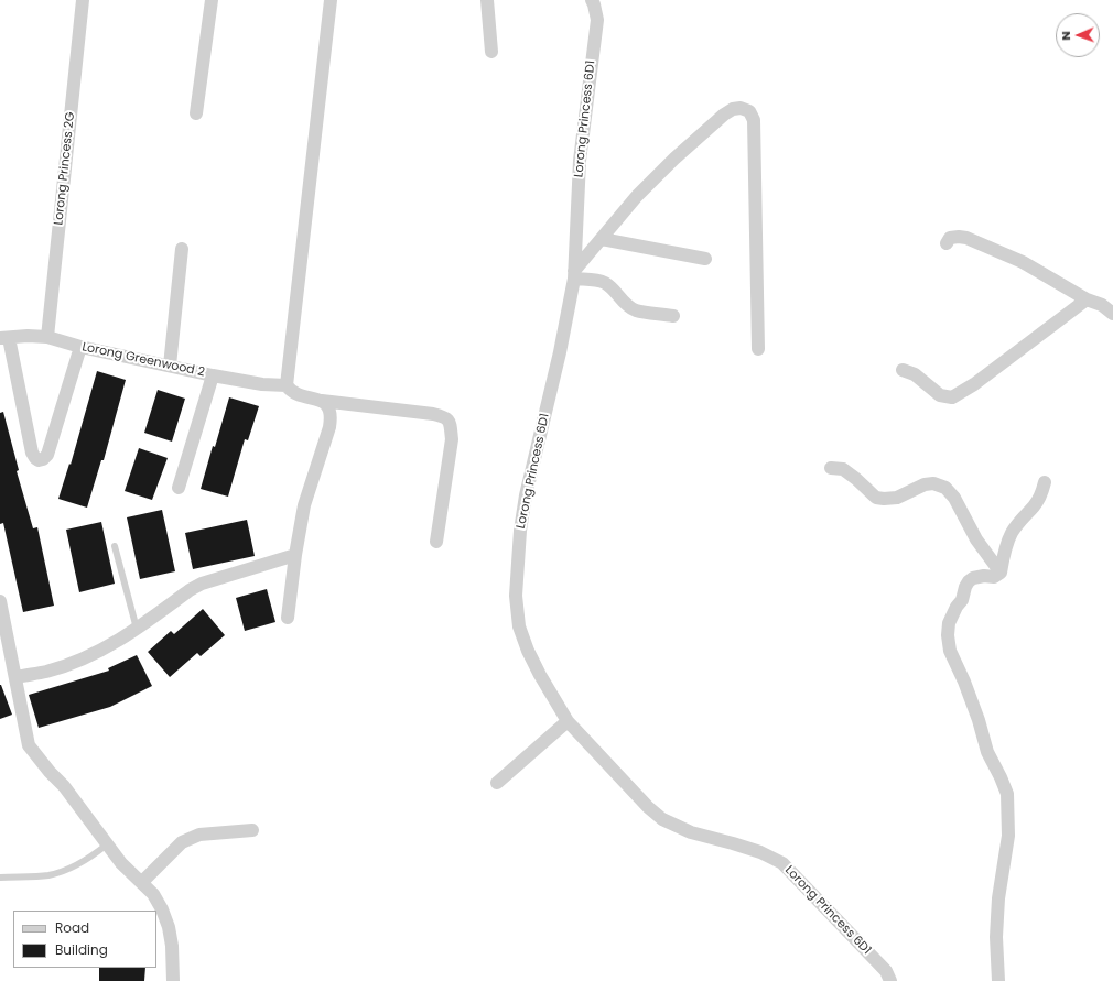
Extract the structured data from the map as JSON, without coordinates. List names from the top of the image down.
{
  "streets": {
    "street": ["Lorong Princess 6D1", "Lorong Princess 2G", "Lorong Greenwood 2"]
  },
  "crossings": [
    ["Lorong Princess 2G", "Lorong Greenwood 2"]
  ],
  "legend": ["Road", "Building"],
  "north": "left"
}
